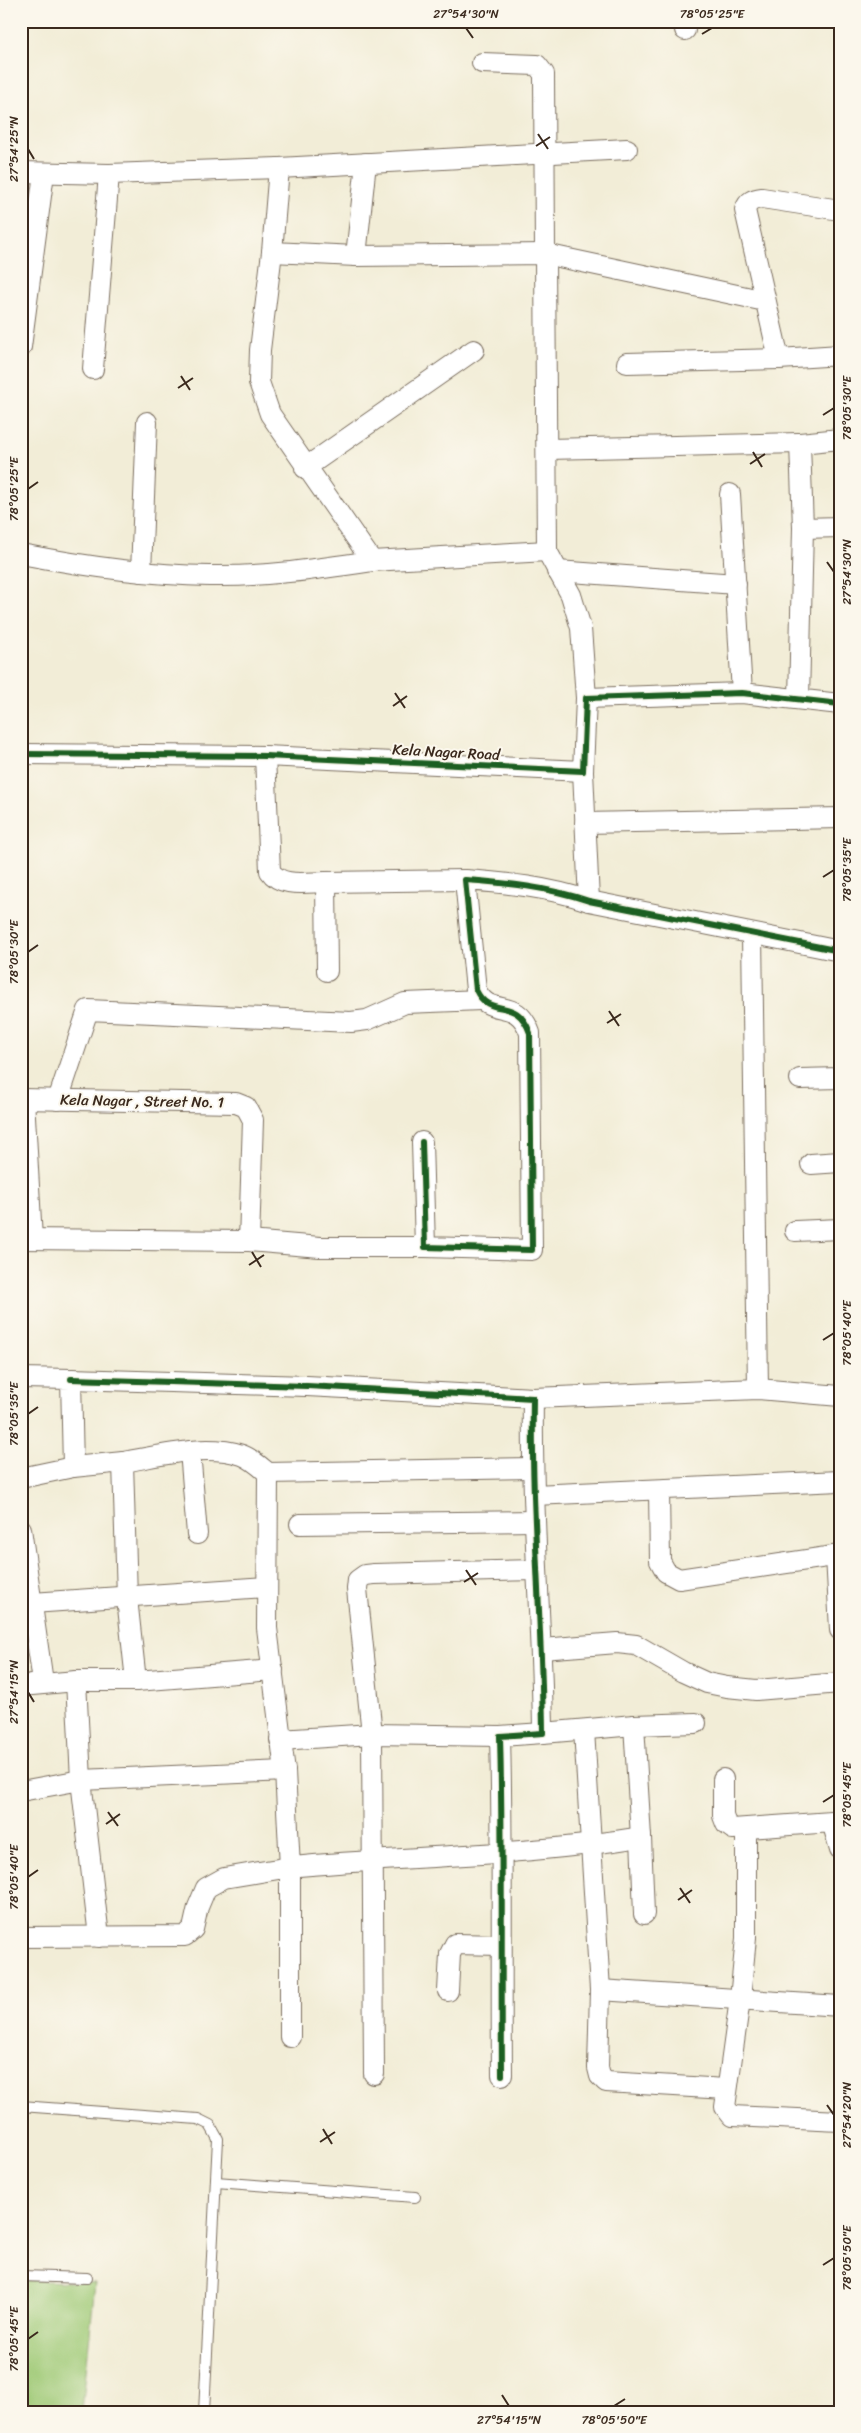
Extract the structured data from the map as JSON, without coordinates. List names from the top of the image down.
{
  "streets": {
    "street": ["Kela Nagar Road", "Kela Nagar , Street No. 1"]
  },
  "coordinates": [
    "27°54'30\"N",
    "78°05'25\"E",
    "27°54'25\"N",
    "78°05'30\"E",
    "78°05'35\"E",
    "78°05'40\"E",
    "27°54'15\"N",
    "78°05'45\"E",
    "27°54'20\"N",
    "78°05'50\"E"
  ]
}
